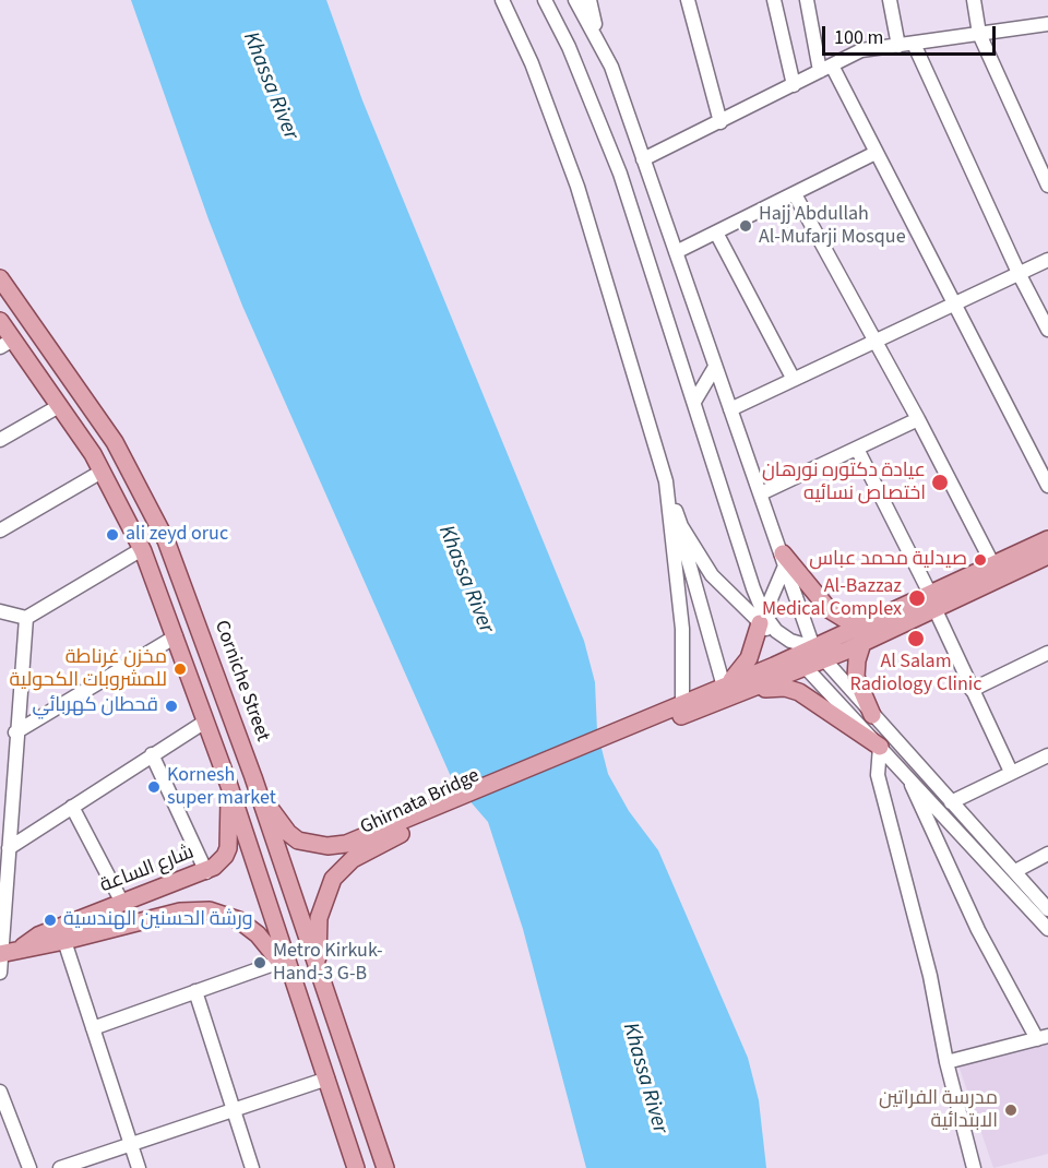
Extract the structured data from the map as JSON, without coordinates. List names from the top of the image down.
{
  "streets": {
    "main road": ["Corniche Street", "Ghirnata Bridge", "شارع الساعة"]
  },
  "crossings": [
    ["Corniche Street", "Ghirnata Bridge"]
  ],
  "water": ["Khassa River"],
  "places": [
    "Hajj Abdullah Al-Mufarji Mosque",
    "عيادة دكتوره نورهان اختصاص نسائيه",
    "ali zeyd oruc",
    "صيدلية محمد عباس",
    "Al-Bazzaz Medical Complex",
    "Al Salam Radiology Clinic",
    "مخزن غرناطة للمشروبات الكحولية",
    "قحطان كهربائي",
    "Kornesh super market",
    "ورشة الحسنين الهندسية",
    "Metro Kirkuk- Hand-3 G-B",
    "مدرسة الفراتين الابتدائية"
  ],
  "scale_bar": "100 m"
}
